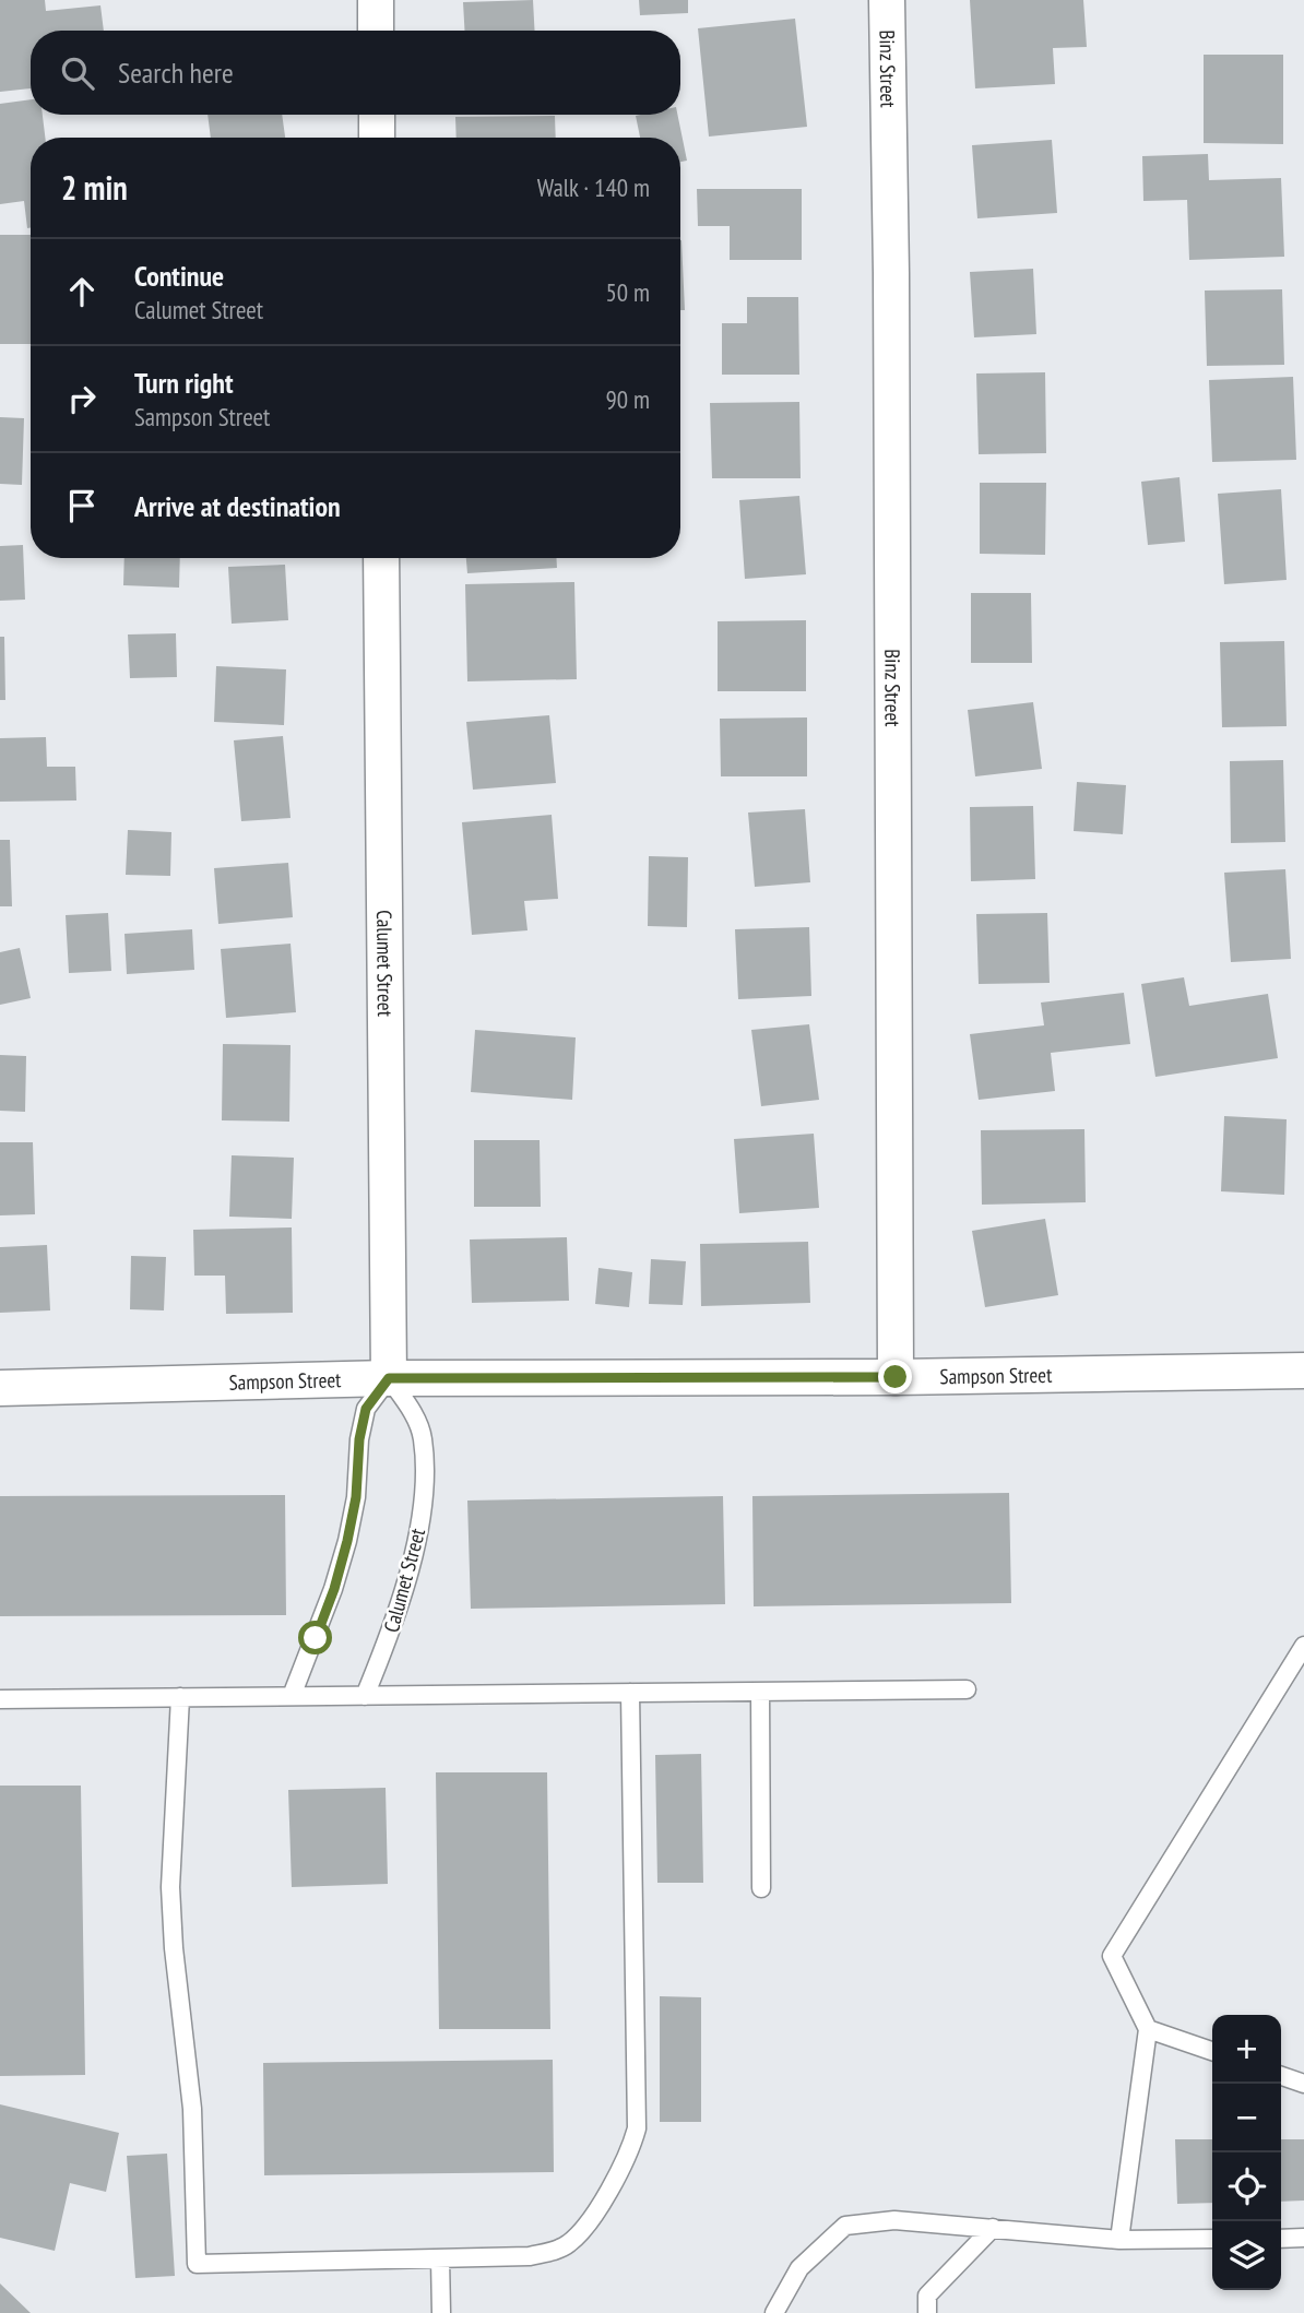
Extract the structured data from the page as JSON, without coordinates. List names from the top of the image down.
{
  "streets": {
    "street": ["Binz Street", "Calumet Street", "Sampson Street"]
  },
  "crossings": [
    ["Binz Street", "Sampson Street"],
    ["Calumet Street", "Sampson Street"]
  ],
  "page": {
    "search": "Search here",
    "heading": ["2 min", "Walk · 140 m"],
    "list": [
      ["Continue", "Calumet Street", "50 m"],
      ["Turn right", "Sampson Street", "90 m"],
      "Arrive at destination"
    ],
    "map_buttons": ["+", "−"]
  }
}
